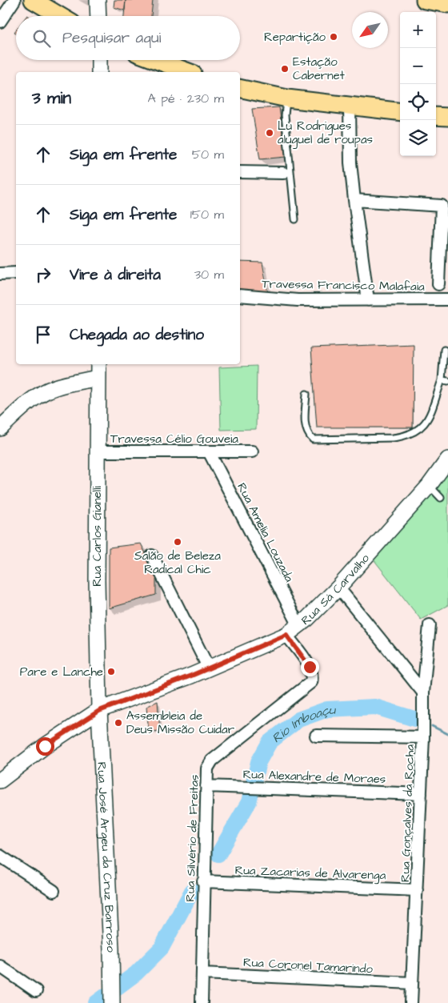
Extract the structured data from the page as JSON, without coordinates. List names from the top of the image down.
{
  "streets": {
    "street": [
      "Travessa Francisco Malafaia",
      "Travessa Célio Gouveia",
      "Rua Amelia Louzada",
      "Rua Carlos Gianelli",
      "Rua Sá Carvalho",
      "Rua Alexandre de Moraes",
      "Rua Gonçalves da Rocha",
      "Rua Silvério de Freitas",
      "Rua José Argeu da Cruz Barroso",
      "Rua Zacarias de Alvarenga",
      "Rua Coronel Tamarindo"
    ]
  },
  "crossings": [
    ["Travessa Célio Gouveia", "Rua Amelia Louzada"],
    ["Travessa Célio Gouveia", "Rua Carlos Gianelli"],
    ["Rua Amelia Louzada", "Rua Sá Carvalho"],
    ["Rua Carlos Gianelli", "Rua Sá Carvalho"],
    ["Rua Carlos Gianelli", "Rua José Argeu da Cruz Barroso"],
    ["Rua Sá Carvalho", "Rua Silvério de Freitas"],
    ["Rua Sá Carvalho", "Rua José Argeu da Cruz Barroso"],
    ["Rua Alexandre de Moraes", "Rua Gonçalves da Rocha"],
    ["Rua Alexandre de Moraes", "Rua Silvério de Freitas"],
    ["Rua Gonçalves da Rocha", "Rua Zacarias de Alvarenga"],
    ["Rua Gonçalves da Rocha", "Rua Coronel Tamarindo"],
    ["Rua Silvério de Freitas", "Rua Zacarias de Alvarenga"],
    ["Rua Silvério de Freitas", "Rua Coronel Tamarindo"]
  ],
  "water": ["Rio Imboaçu"],
  "places": [
    "Repartição",
    "Estação Cabernet",
    "Lu Rodrigues aluguel de roupas",
    "Salão de Beleza Radical Chic",
    "Pare e Lanche",
    "Assembleia de Deus Missão Cuidar"
  ],
  "north": "bottom left",
  "page": {
    "map_buttons": ["+", "−"],
    "search": "Pesquisar aqui",
    "heading": ["3 min", "A pé · 230 m"],
    "list": [
      ["Siga em frente", "50 m"],
      ["Siga em frente", "150 m"],
      ["Vire à direita", "30 m"],
      "Chegada ao destino"
    ]
  }
}
